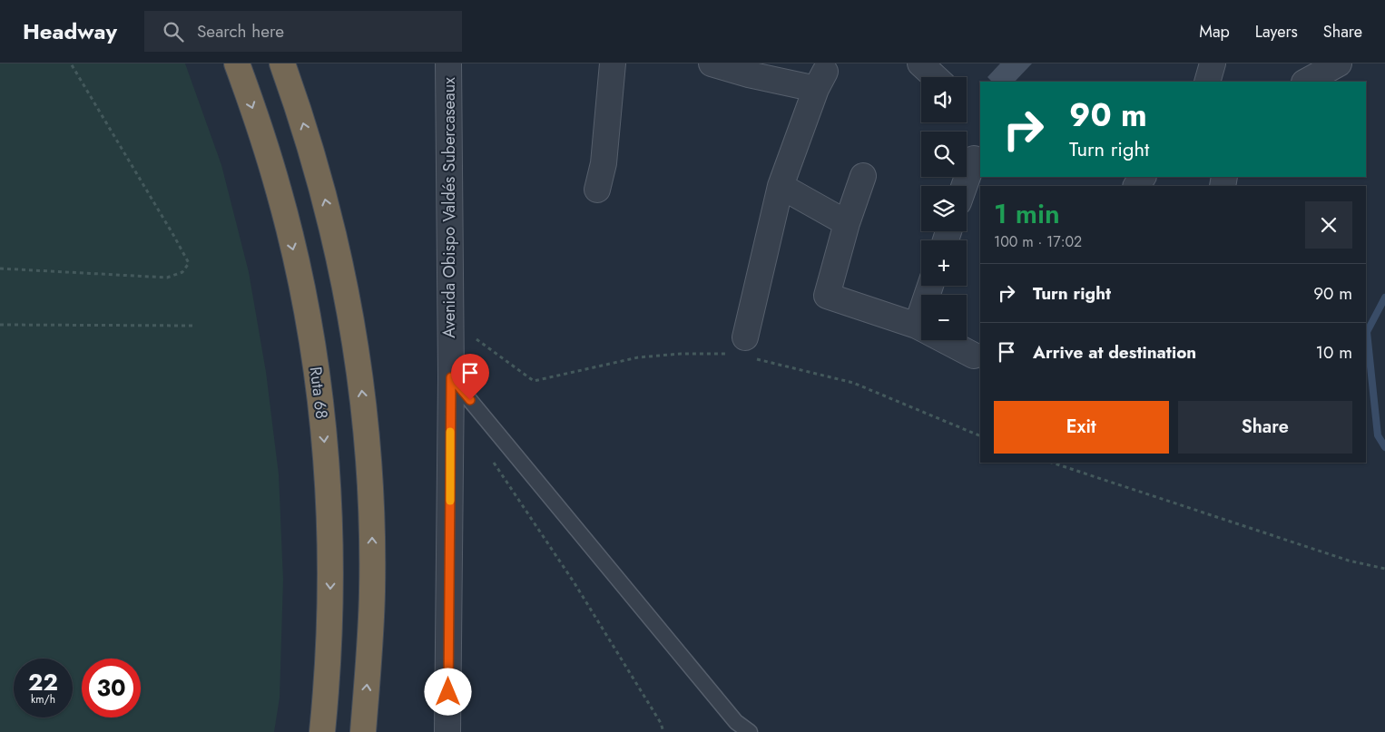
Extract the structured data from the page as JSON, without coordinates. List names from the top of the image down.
{
  "streets": {
    "highway": ["Ruta 68"],
    "street": ["Avenida Obispo Valdés Subercaseaux"]
  },
  "page": {
    "header": "Headway",
    "search": "Search here",
    "nav": ["Map", "Layers", "Share"],
    "map_buttons": ["+", "−"],
    "turn": ["90 m", "Turn right"],
    "heading": ["1 min", "100 m · 17:02"],
    "list": [
      {
        "name": "Turn right",
        "value": "90 m"
      },
      {
        "name": "Arrive at destination",
        "value": "10 m"
      }
    ],
    "buttons": ["Exit", "Share"],
    "speed": "22 km/h",
    "limit": "30"
  }
}
